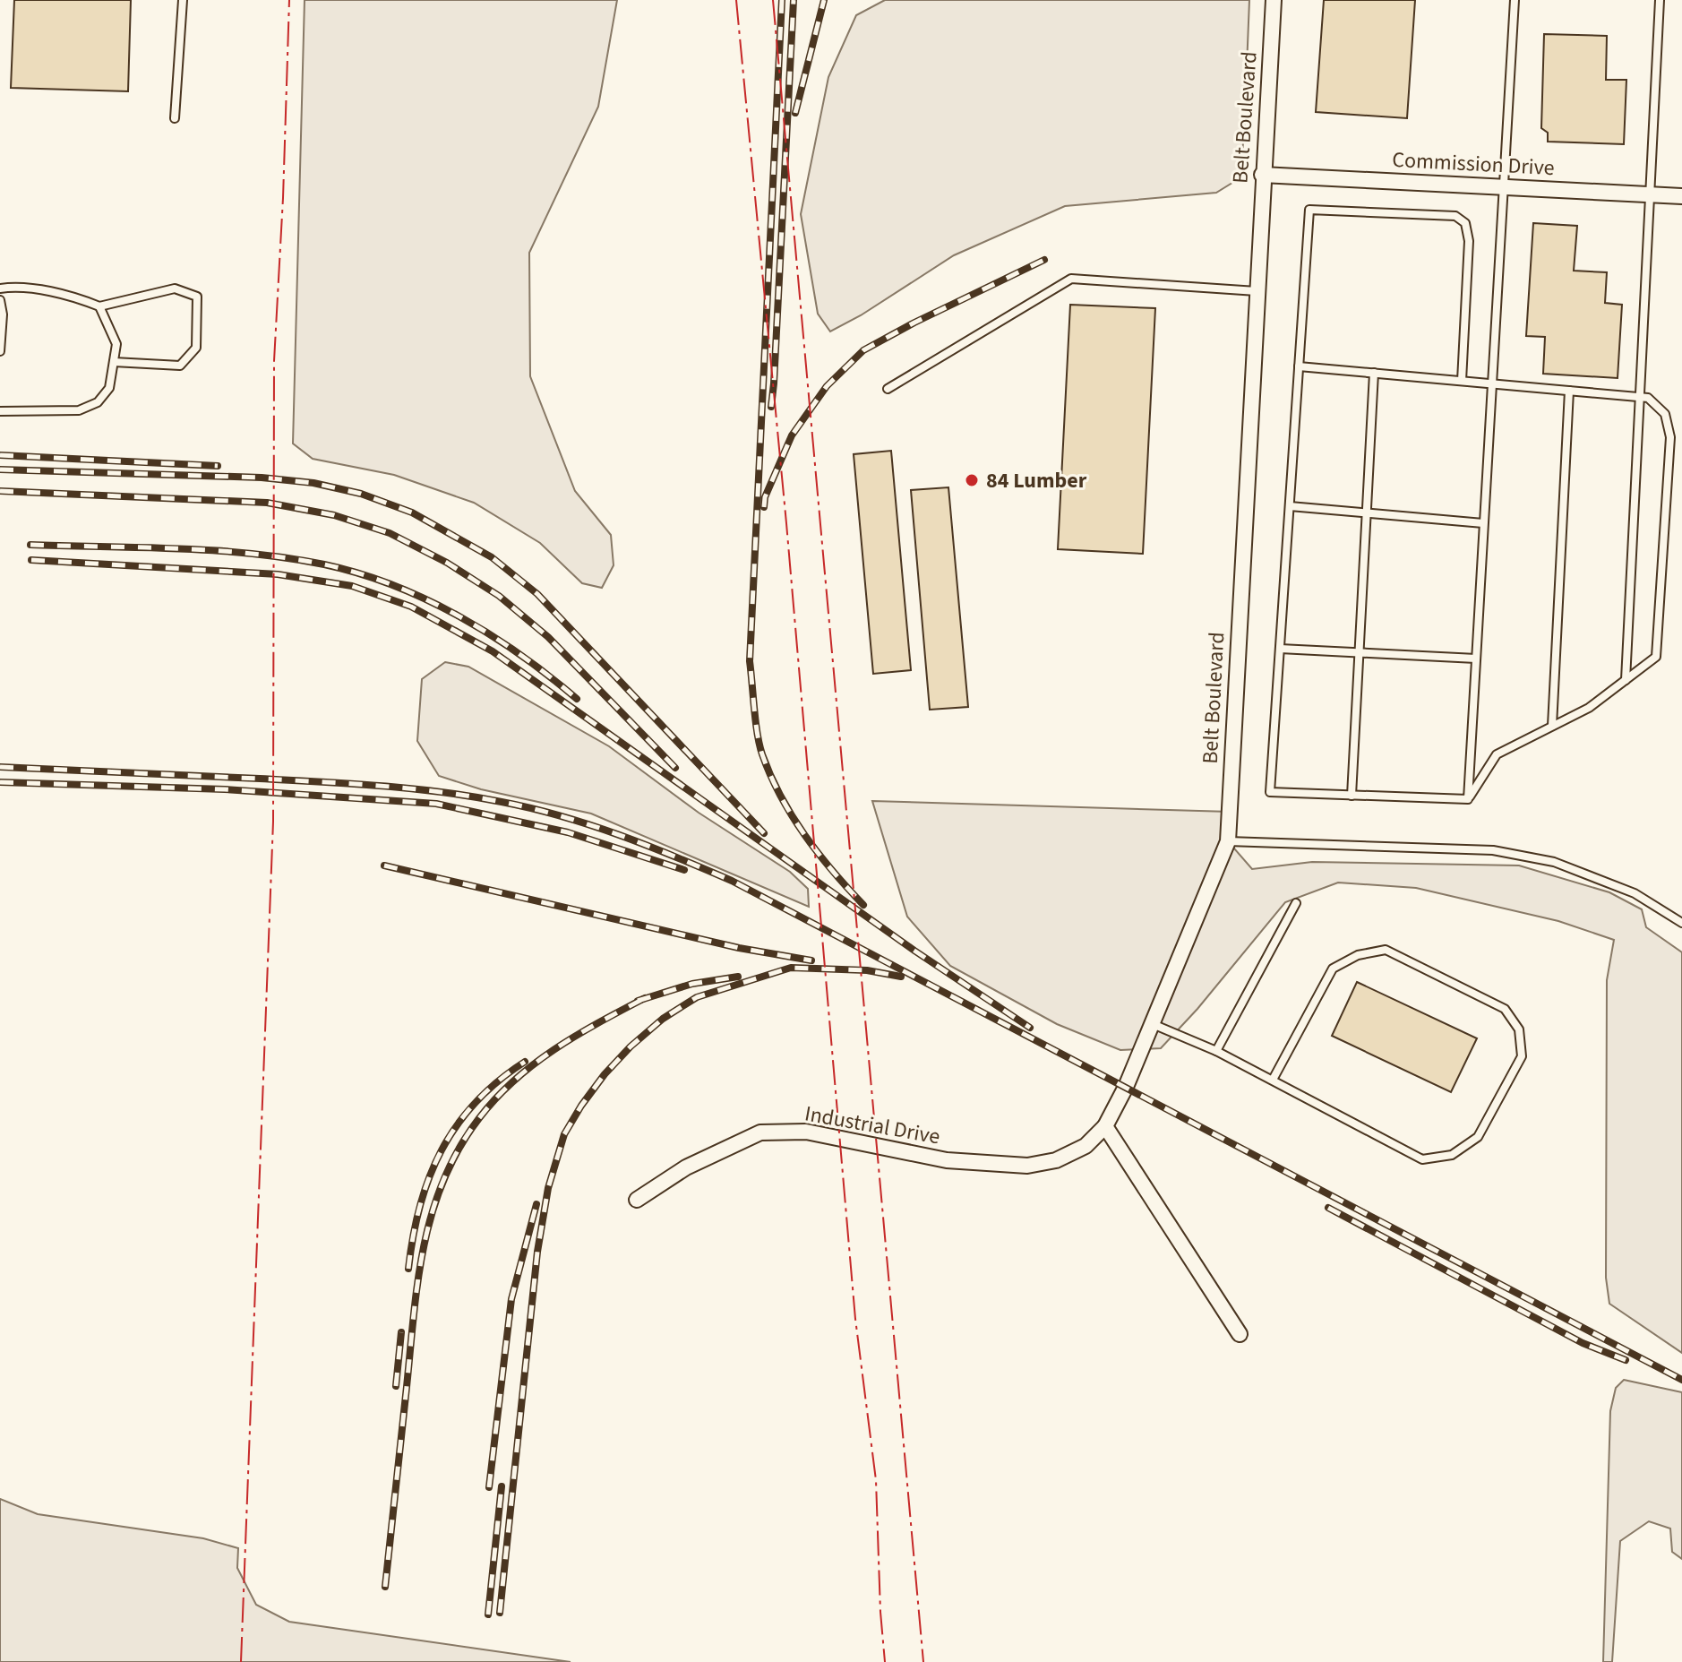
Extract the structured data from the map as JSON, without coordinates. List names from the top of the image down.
{
  "streets": {
    "street": ["Belt Boulevard", "Commission Drive", "Industrial Drive"]
  },
  "crossings": [
    ["Belt Boulevard", "Commission Drive"],
    ["Belt Boulevard", "Industrial Drive"]
  ],
  "places": ["84 Lumber"]
}
